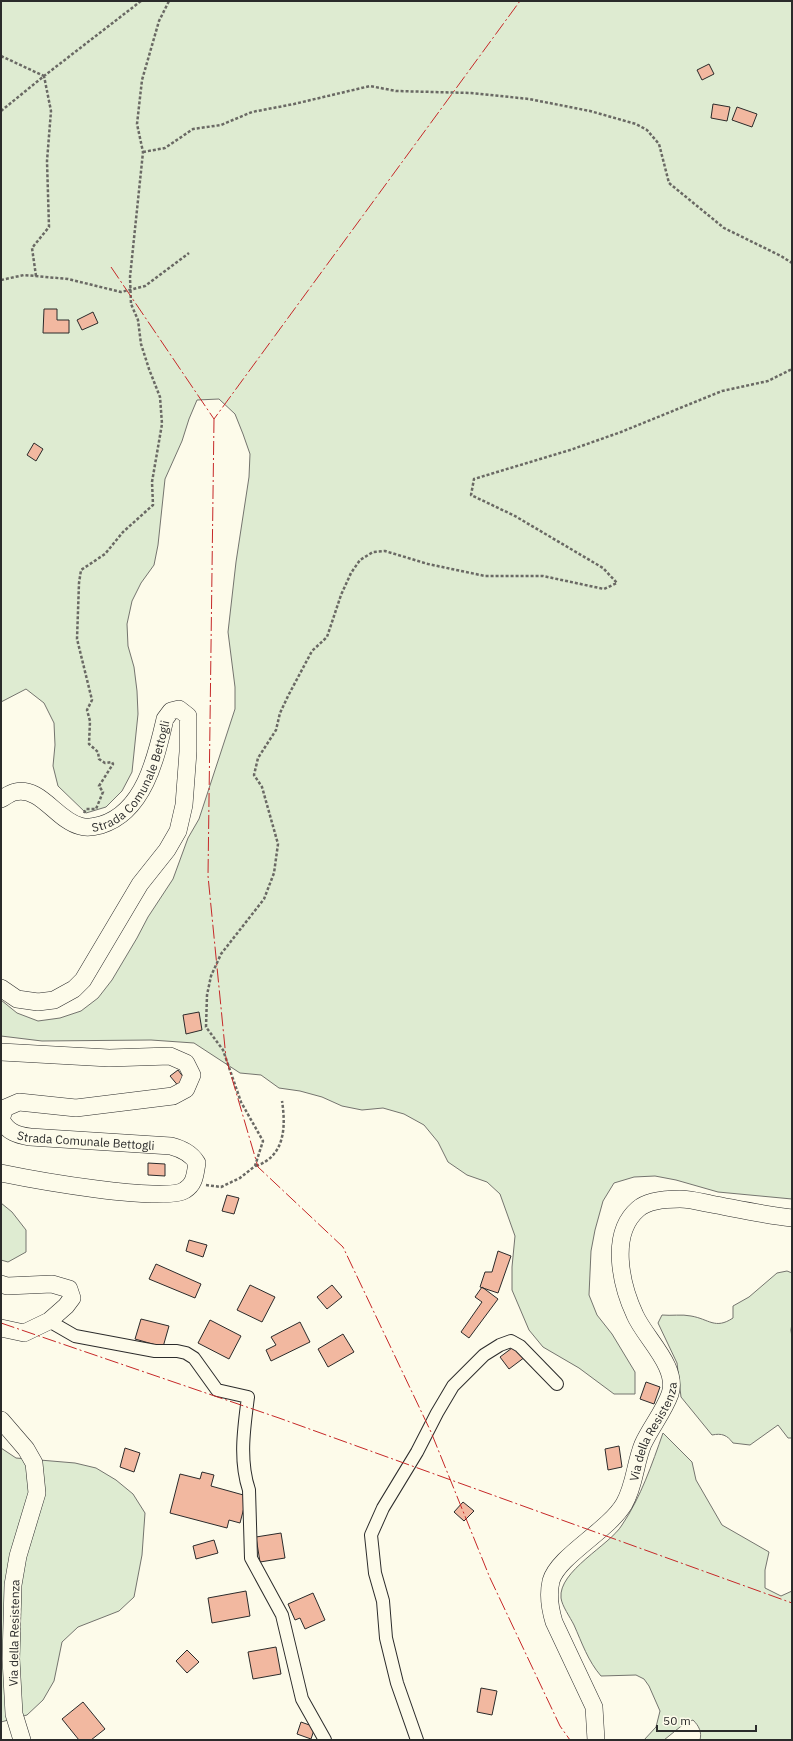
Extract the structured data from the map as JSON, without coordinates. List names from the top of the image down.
{
  "streets": {
    "street": ["Strada Comunale Bettogli", "Via della Resistenza"]
  },
  "scale_bar": "50 m"
}
